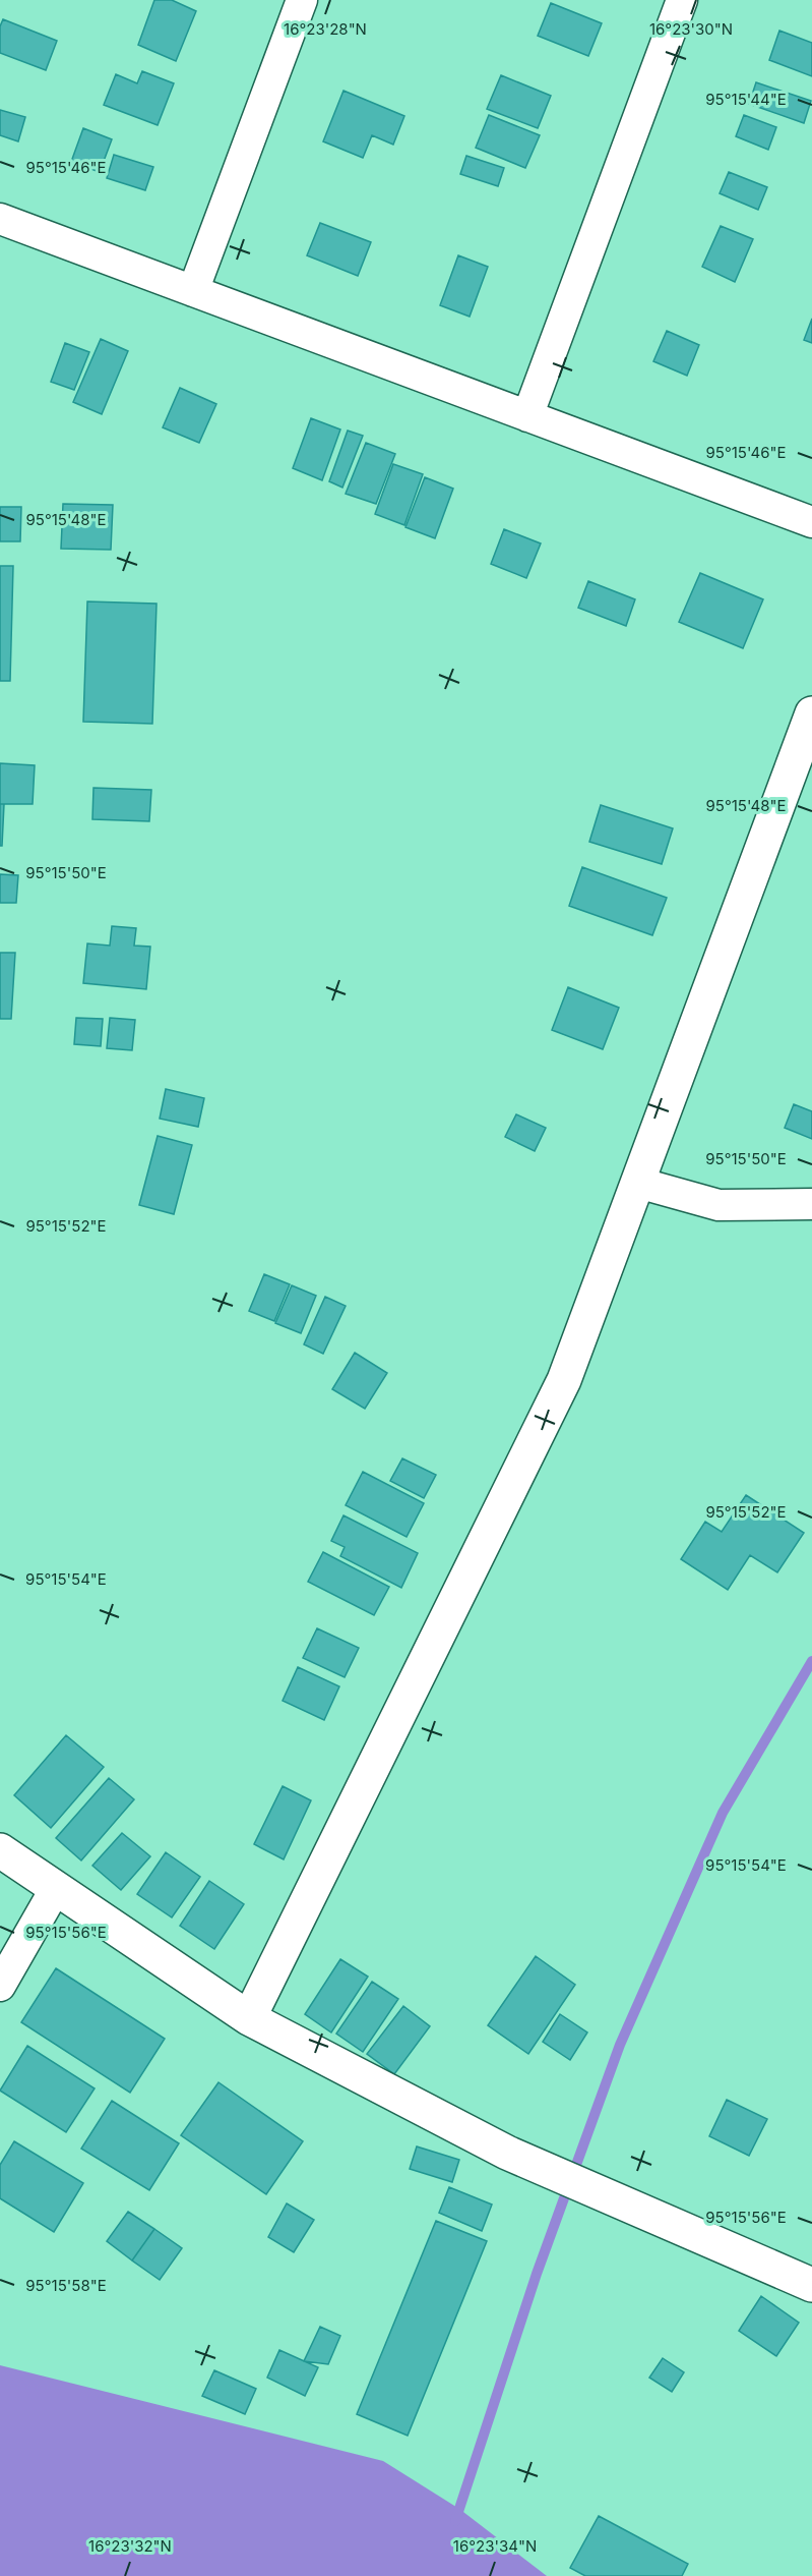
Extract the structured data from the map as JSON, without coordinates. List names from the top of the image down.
{
  "coordinates": [
    "16°23'28\"N",
    "16°23'30\"N",
    "95°15'44\"E",
    "95°15'46\"E",
    "95°15'48\"E",
    "95°15'50\"E",
    "95°15'52\"E",
    "95°15'54\"E",
    "95°15'56\"E",
    "95°15'58\"E",
    "16°23'32\"N",
    "16°23'34\"N"
  ]
}
